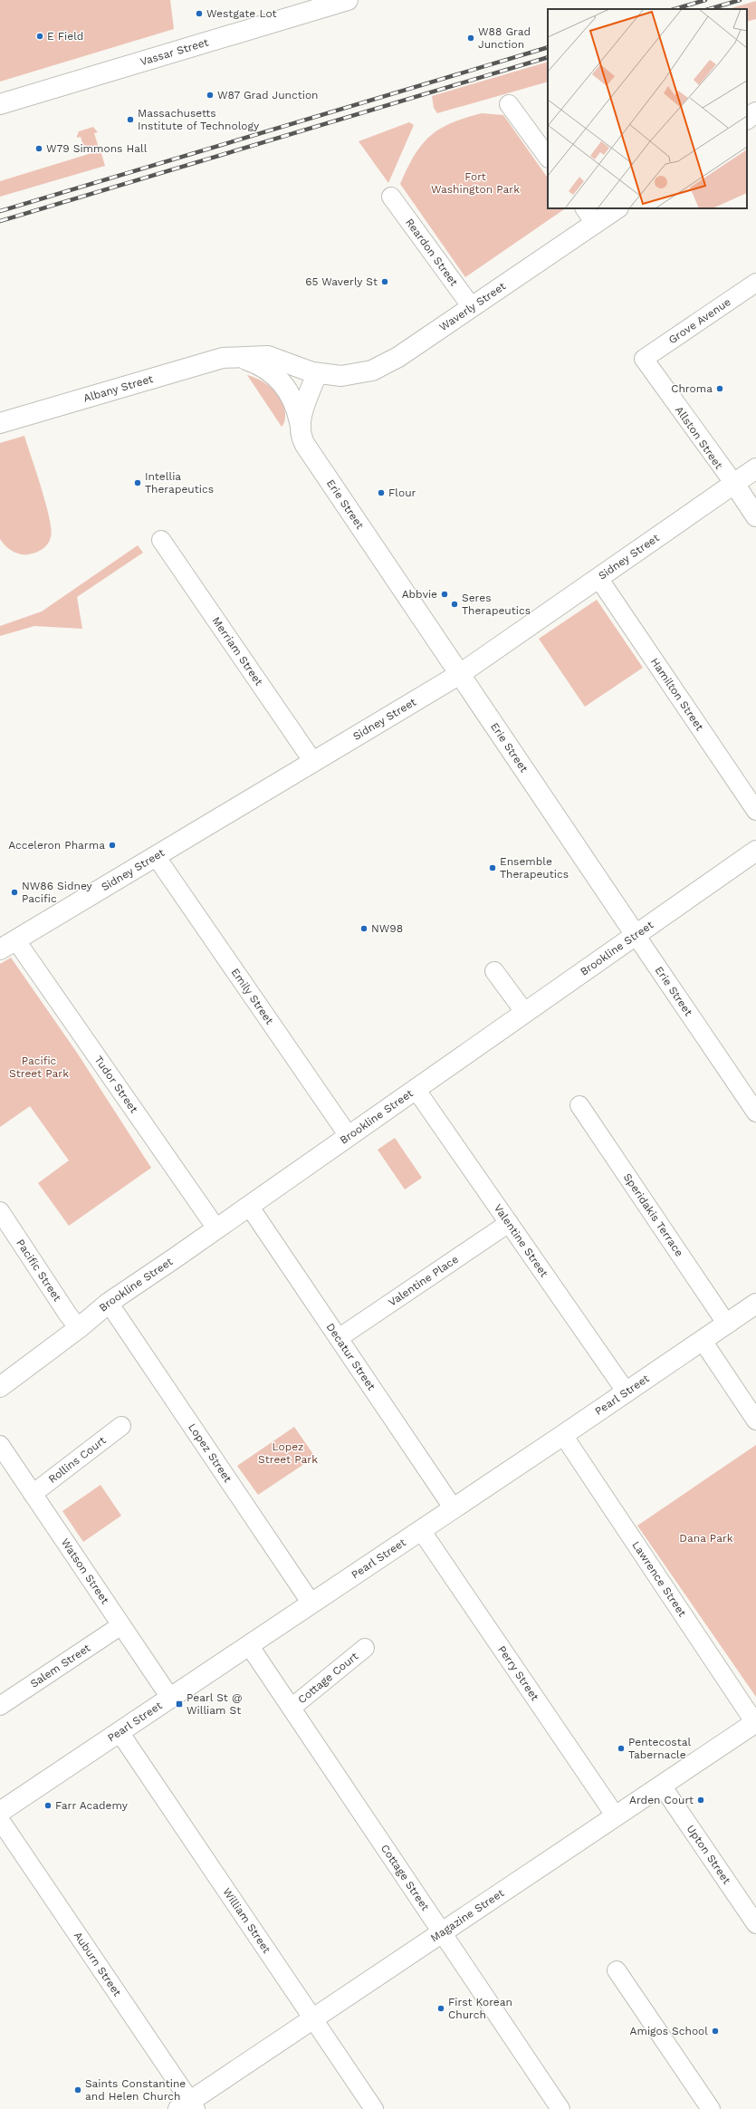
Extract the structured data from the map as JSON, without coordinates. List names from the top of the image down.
{
  "streets": {
    "main road": [
      "Vassar Street",
      "Waverly Street",
      "Albany Street",
      "Allston Street",
      "Erie Street",
      "Sidney Street",
      "Brookline Street",
      "Pearl Street",
      "Magazine Street"
    ],
    "street": [
      "Reardon Street",
      "Grove Avenue",
      "Merriam Street",
      "Hamilton Street",
      "Emily Street",
      "Tudor Street",
      "Speridakis Terrace",
      "Valentine Street",
      "Pacific Street",
      "Valentine Place",
      "Decatur Street",
      "Lopez Street",
      "Rollins Court",
      "Watson Street",
      "Lawrence Street",
      "Salem Street",
      "Perry Street",
      "Cottage Court",
      "Upton Street",
      "Cottage Street",
      "William Street",
      "Auburn Street"
    ]
  },
  "crossings": [
    ["Reardon Street", "Waverly Street"],
    ["Waverly Street", "Albany Street"],
    ["Waverly Street", "Erie Street"],
    ["Grove Avenue", "Allston Street"],
    ["Albany Street", "Erie Street"],
    ["Allston Street", "Sidney Street"],
    ["Erie Street", "Sidney Street"],
    ["Erie Street", "Brookline Street"],
    ["Sidney Street", "Merriam Street"],
    ["Sidney Street", "Hamilton Street"],
    ["Sidney Street", "Emily Street"],
    ["Sidney Street", "Tudor Street"],
    ["Brookline Street", "Emily Street"],
    ["Brookline Street", "Tudor Street"],
    ["Brookline Street", "Valentine Street"],
    ["Brookline Street", "Pacific Street"],
    ["Brookline Street", "Decatur Street"],
    ["Brookline Street", "Lopez Street"],
    ["Speridakis Terrace", "Pearl Street"],
    ["Valentine Street", "Valentine Place"],
    ["Valentine Street", "Pearl Street"],
    ["Valentine Place", "Decatur Street"],
    ["Decatur Street", "Pearl Street"],
    ["Pearl Street", "Lopez Street"],
    ["Pearl Street", "Watson Street"],
    ["Pearl Street", "Lawrence Street"],
    ["Pearl Street", "Perry Street"],
    ["Pearl Street", "Cottage Street"],
    ["Pearl Street", "William Street"],
    ["Rollins Court", "Watson Street"],
    ["Watson Street", "Salem Street"],
    ["Lawrence Street", "Magazine Street"],
    ["Perry Street", "Magazine Street"],
    ["Cottage Court", "Cottage Street"],
    ["Upton Street", "Magazine Street"],
    ["Cottage Street", "Magazine Street"],
    ["Magazine Street", "William Street"],
    ["Magazine Street", "Auburn Street"]
  ],
  "parks": [
    "Fort Washington Park",
    "Pacific Street Park",
    "Lopez Street Park",
    "Dana Park"
  ],
  "places": {
    "other": [
      "Westgate Lot",
      "E Field",
      "W88 Grad Junction",
      "W87 Grad Junction",
      "Massachusetts Institute of Technology",
      "W79 Simmons Hall",
      "65 Waverly St",
      "Chroma",
      "Intellia Therapeutics",
      "Flour",
      "Abbvie",
      "Seres Therapeutics",
      "Acceleron Pharma",
      "Ensemble Therapeutics",
      "NW86 Sidney Pacific",
      "NW98",
      "Pentecostal Tabernacle",
      "Arden Court",
      "Farr Academy",
      "First Korean Church",
      "Amigos School",
      "Saints Constantine and Helen Church"
    ],
    "transit": ["Pearl St @ William St"]
  }
}
